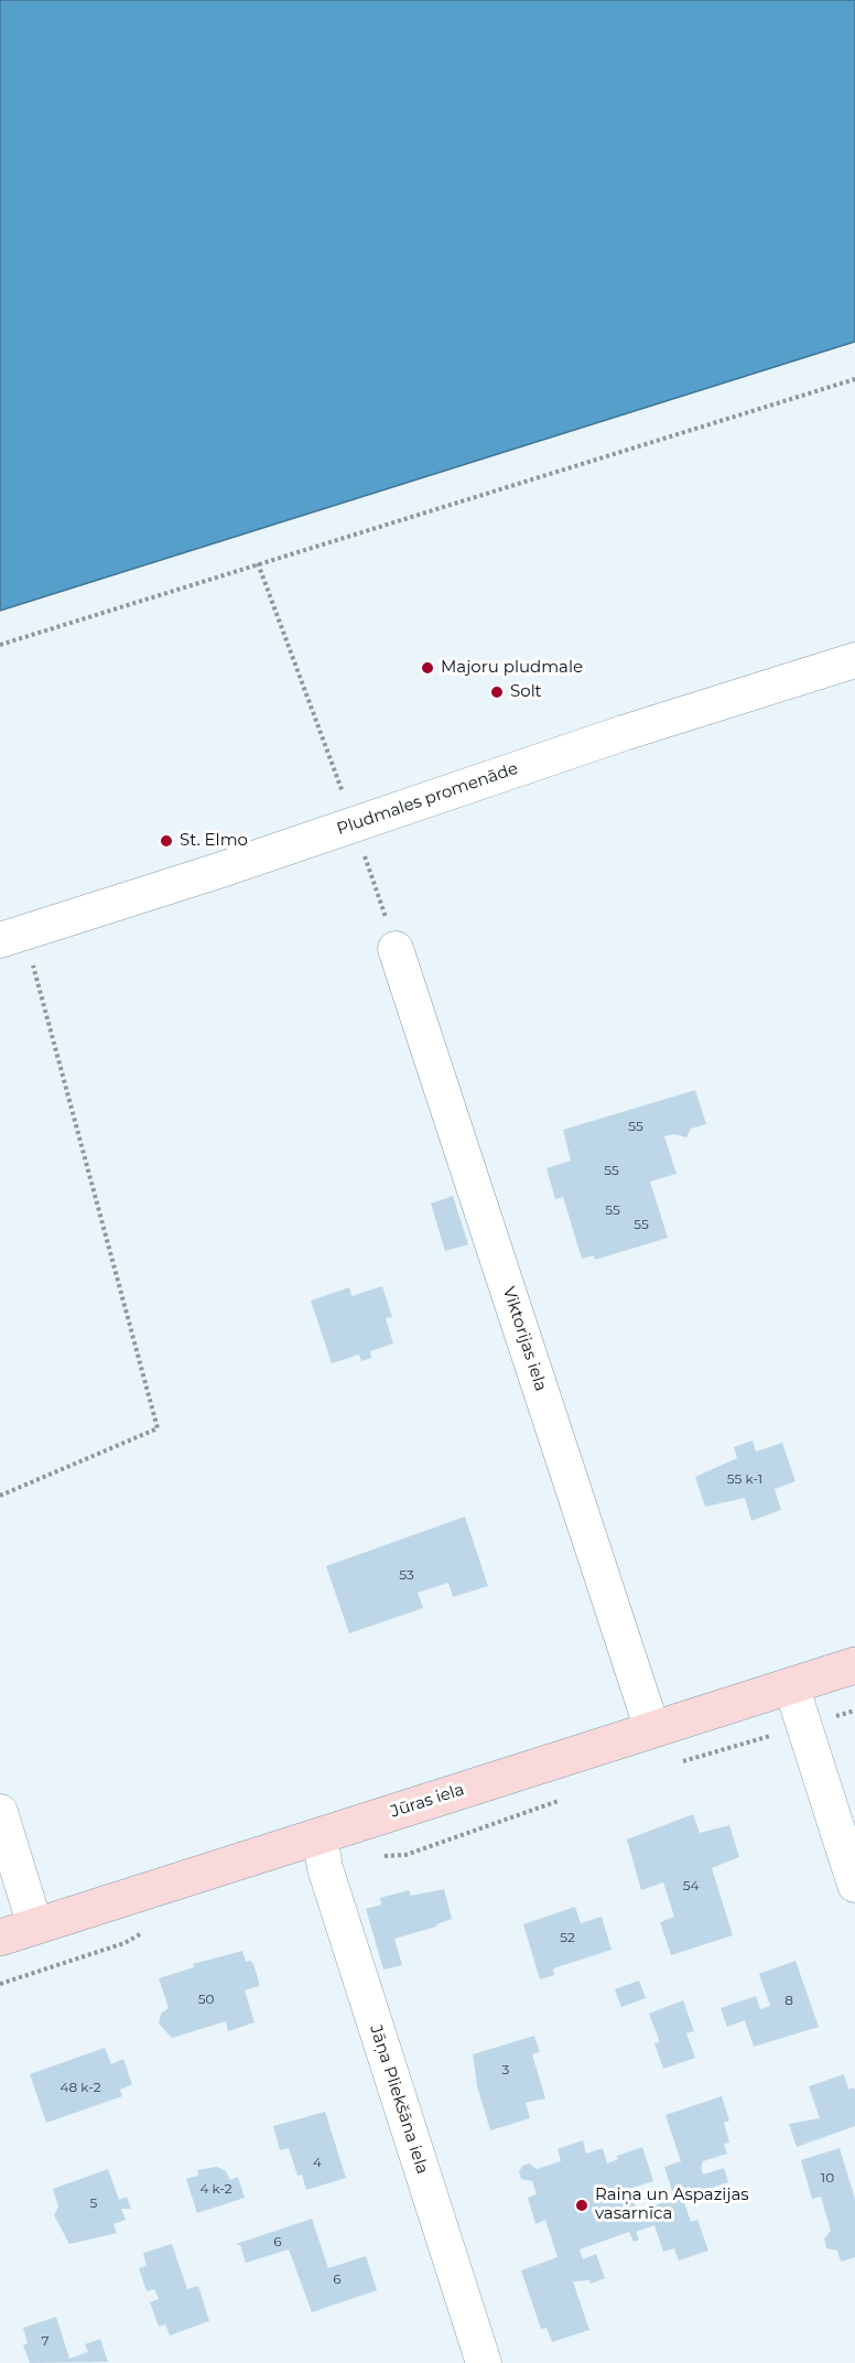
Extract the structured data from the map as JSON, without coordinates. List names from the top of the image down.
{
  "streets": {
    "street": [
      "Pludmales promenāde",
      "Viktorijas iela",
      "Jūras iela",
      "Jāņa Pliekšāna iela"
    ]
  },
  "crossings": [
    ["Viktorijas iela", "Jūras iela"],
    ["Jūras iela", "Jāņa Pliekšāna iela"]
  ],
  "places": [
    "Majoru pludmale",
    "Solt",
    "St. Elmo",
    "Raiņa un Aspazijas vasarnīca"
  ],
  "house_numbers": [
    "55",
    "55",
    "55",
    "55",
    "55 k-1",
    "53",
    "54",
    "52",
    "50",
    "8",
    "3",
    "48 k-2",
    "4",
    "10",
    "4 k-2",
    "5",
    "6",
    "6",
    "7"
  ]
}
